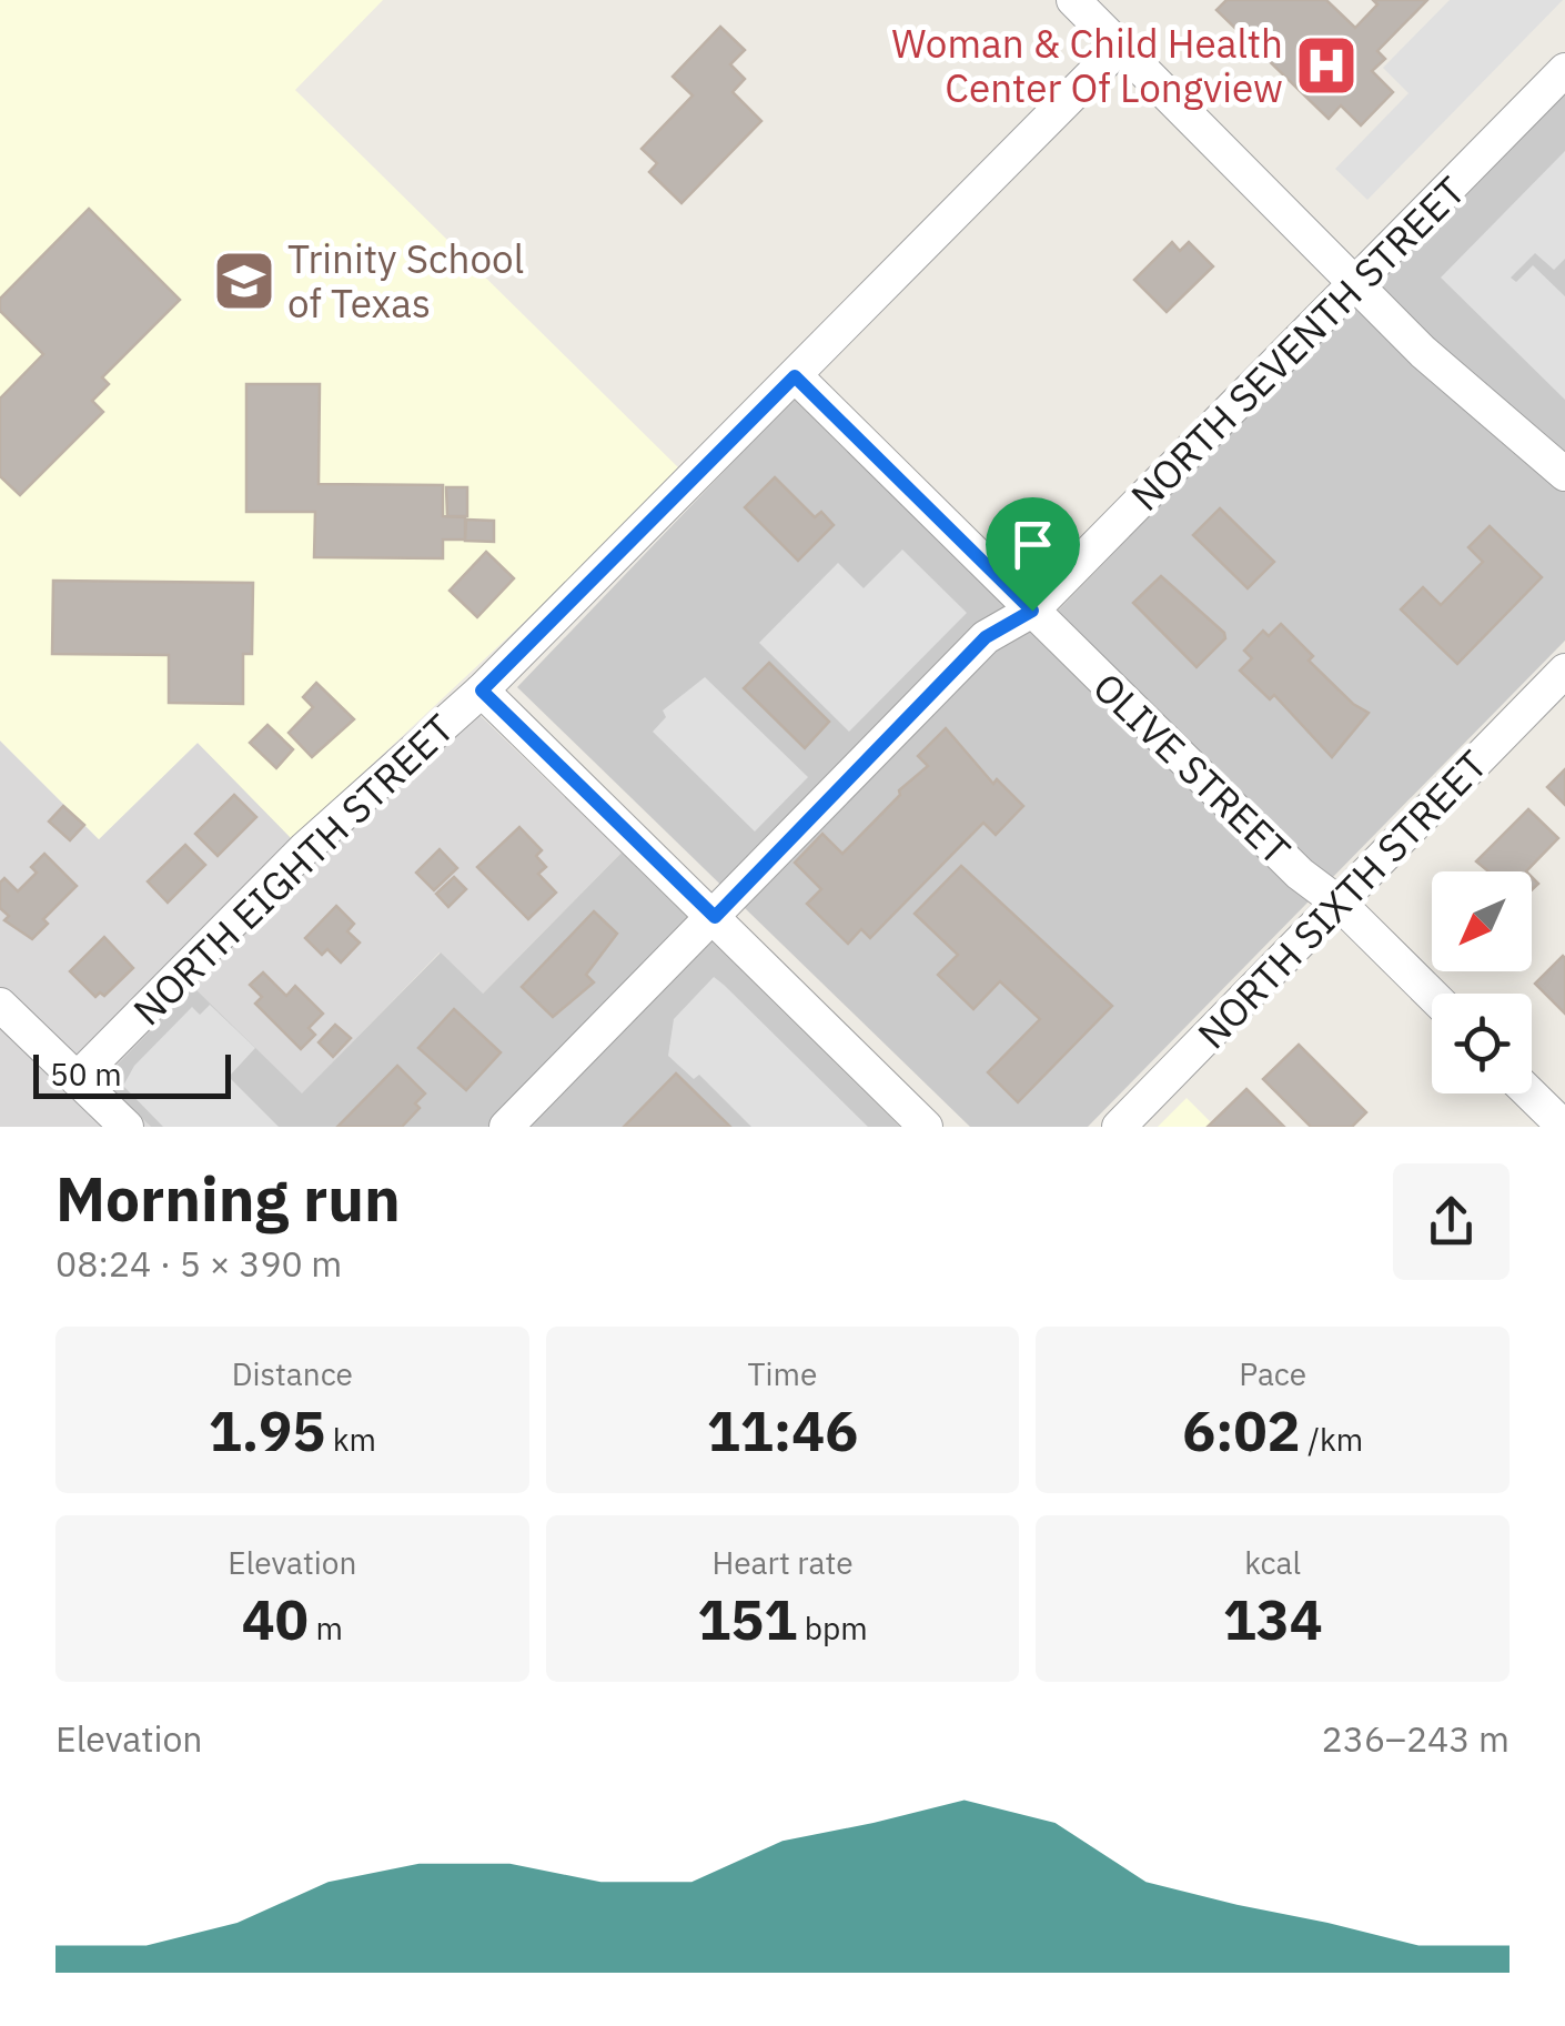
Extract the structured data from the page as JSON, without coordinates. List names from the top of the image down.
{
  "streets": {
    "street": [
      "NORTH SEVENTH STREET",
      "OLIVE STREET",
      "NORTH EIGHTH STREET",
      "NORTH SIXTH STREET"
    ]
  },
  "crossings": [
    ["NORTH SEVENTH STREET", "OLIVE STREET"],
    ["OLIVE STREET", "NORTH EIGHTH STREET"],
    ["OLIVE STREET", "NORTH SIXTH STREET"]
  ],
  "places": {
    "hospital": ["Woman & Child Health Center Of Longview"],
    "school or university": ["Trinity School of Texas"]
  },
  "scale_bar": "50 m",
  "north": "bottom left",
  "page": {
    "scale": "50 m",
    "heading": ["Morning run", "08:24 · 5 × 390 m"],
    "stats": [
      ["Distance", "1.95 km"],
      ["Time", "11:46"],
      ["Pace", "6:02 /km"],
      ["Elevation", "40 m"],
      ["Heart rate", "151 bpm"],
      ["kcal", "134"]
    ],
    "chart": ["Elevation", "236–243 m"]
  }
}
